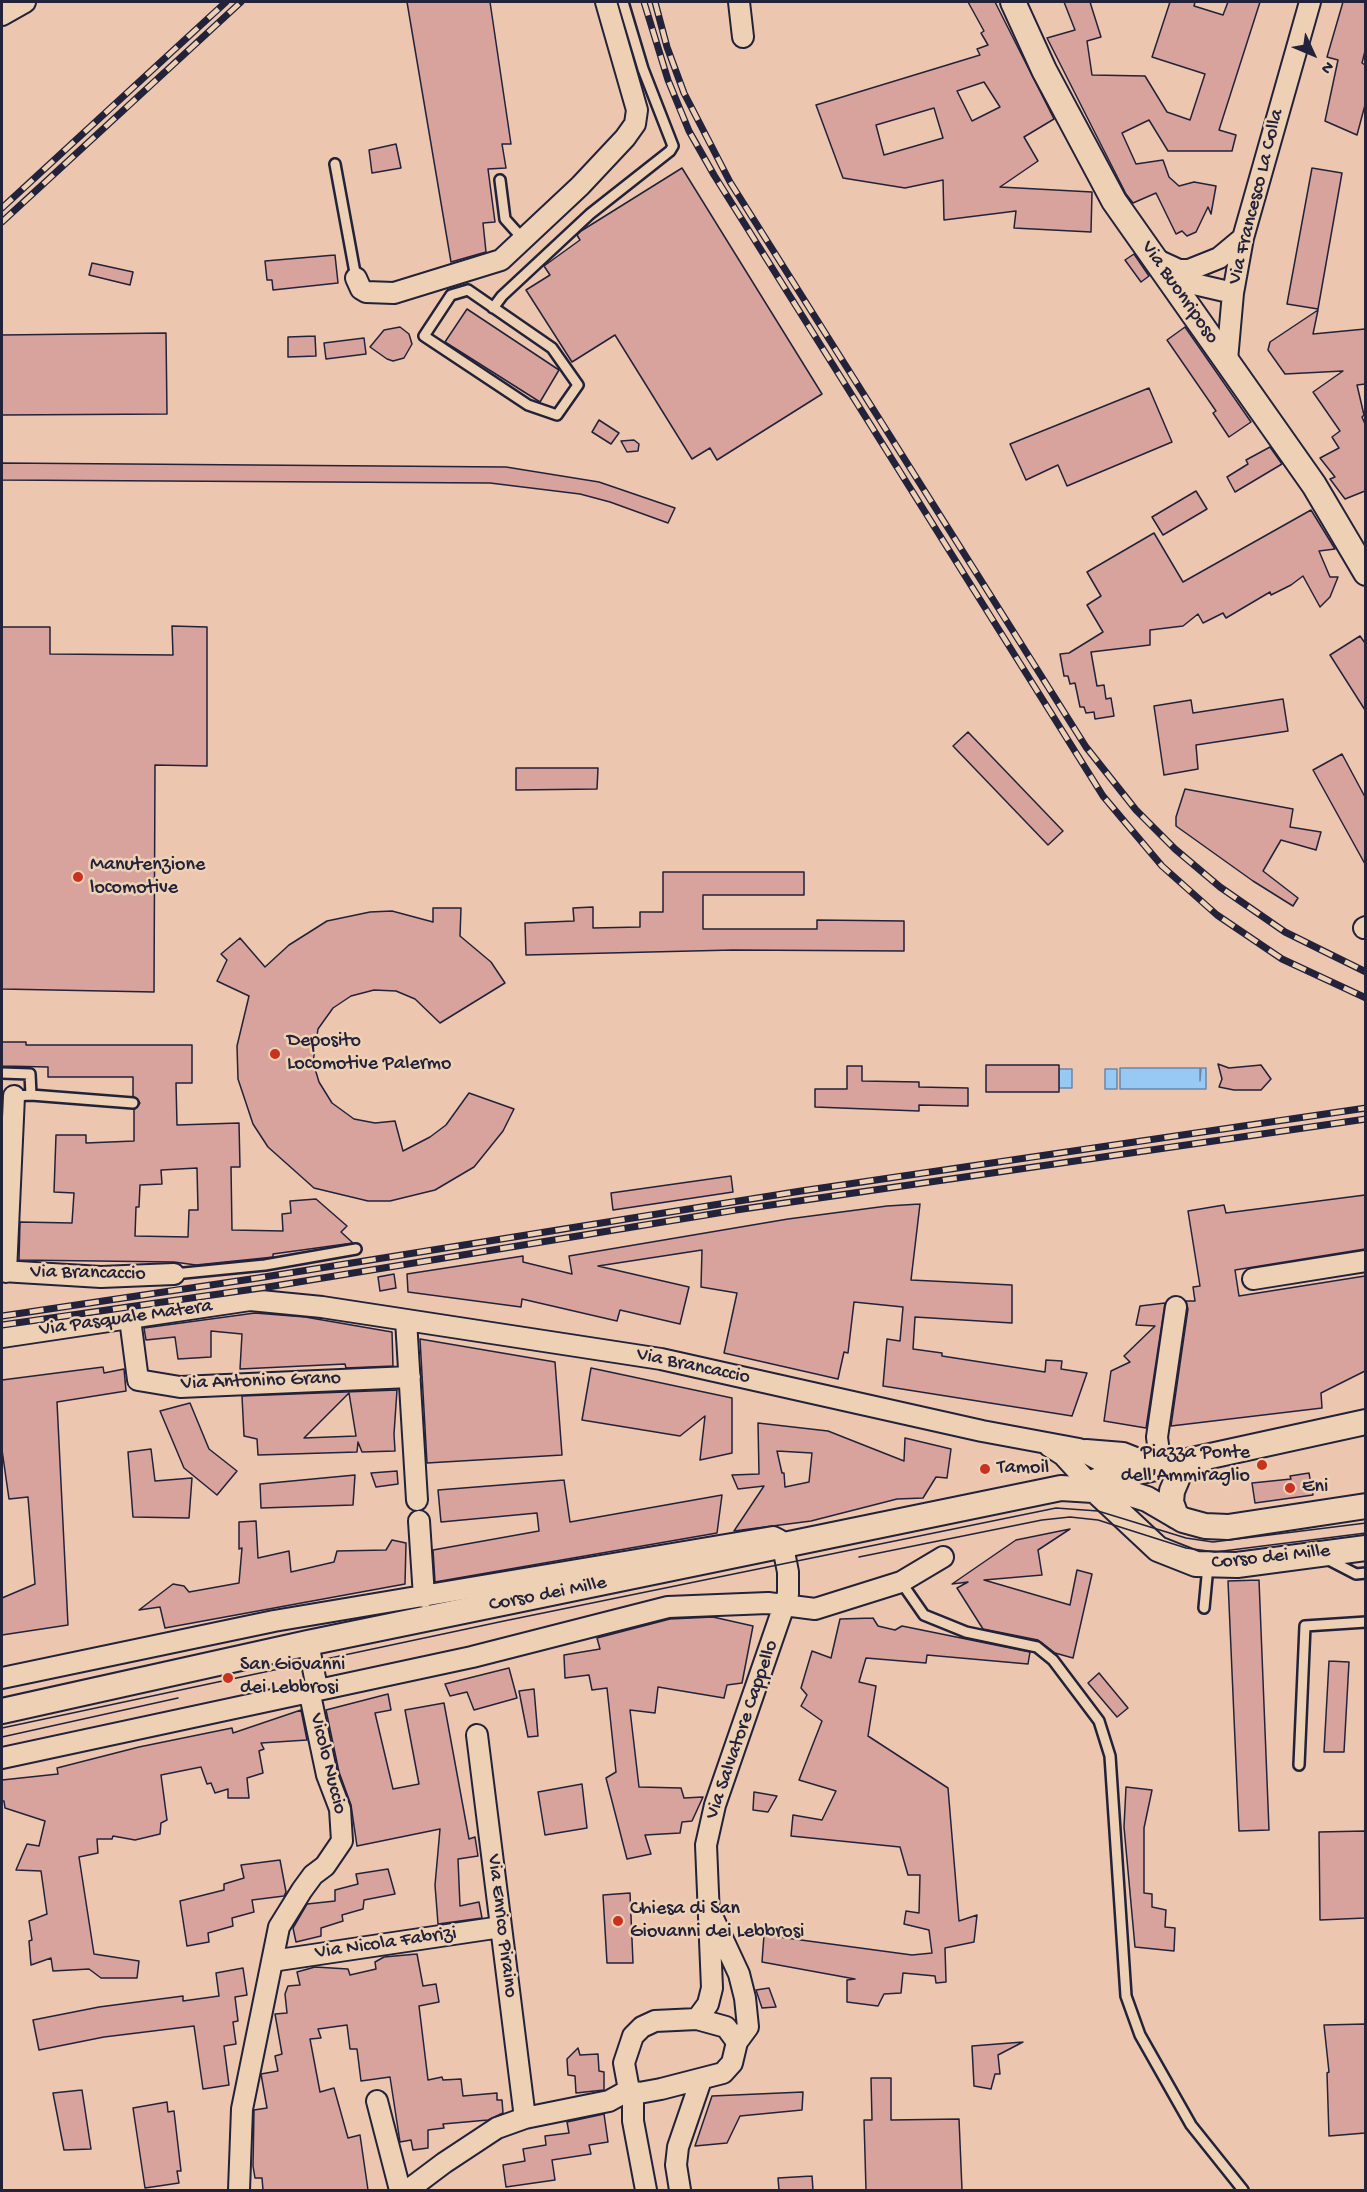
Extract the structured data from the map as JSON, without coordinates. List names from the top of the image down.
{
  "streets": {
    "street": [
      "Via Francesco La Colla",
      "Via Buonriposo",
      "Via Brancaccio",
      "Via Pasquale Matera",
      "Via Antonino Grano",
      "Corso dei Mille",
      "Via Salvatore Cappello",
      "Vicolo Nuccio",
      "Via Enrico Piraino",
      "Via Nicola Fabrizi"
    ]
  },
  "crossings": [
    ["Via Francesco La Colla", "Via Buonriposo"],
    ["Via Brancaccio", "Via Pasquale Matera"],
    ["Via Pasquale Matera", "Via Antonino Grano"],
    ["Corso dei Mille", "Via Salvatore Cappello"],
    ["Corso dei Mille", "Vicolo Nuccio"],
    ["Via Salvatore Cappello", "Via Enrico Piraino"],
    ["Vicolo Nuccio", "Via Nicola Fabrizi"],
    ["Via Enrico Piraino", "Via Nicola Fabrizi"]
  ],
  "places": [
    "Manutenzione locomotive",
    "Deposito Locomotive Palermo",
    "Piazza Ponte dell'Ammiraglio",
    "Tamoil",
    "Eni",
    "San Giovanni dei Lebbrosi",
    "Chiesa di San Giovanni dei Lebbrosi"
  ],
  "north": "bottom right"
}
